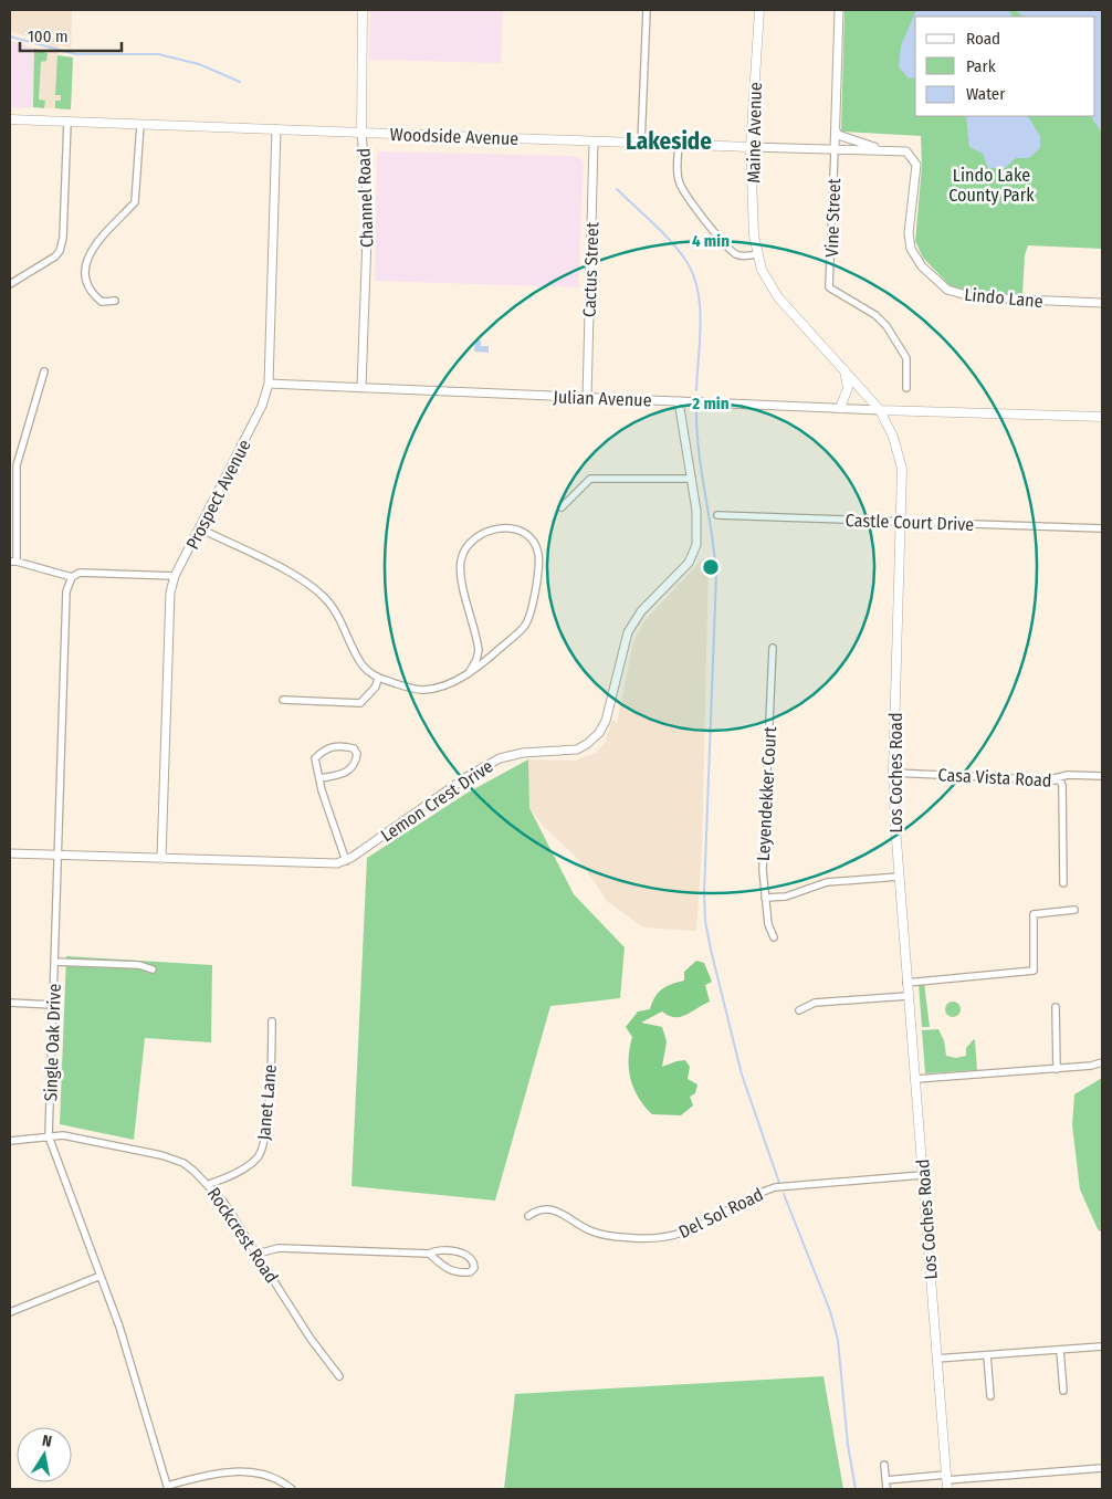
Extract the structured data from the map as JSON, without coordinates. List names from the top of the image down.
{
  "streets": {
    "main road": [
      "Maine Avenue",
      "Woodside Avenue",
      "Channel Road",
      "Julian Avenue",
      "Los Coches Road"
    ],
    "street": [
      "Vine Street",
      "Cactus Street",
      "Lindo Lane",
      "Prospect Avenue",
      "Castle Court Drive",
      "Casa Vista Road",
      "Leyendekker Court",
      "Lemon Crest Drive",
      "Single Oak Drive",
      "Janet Lane",
      "Del Sol Road",
      "Rockcrest Road"
    ]
  },
  "crossings": [
    ["Maine Avenue", "Woodside Avenue"],
    ["Maine Avenue", "Los Coches Road"],
    ["Woodside Avenue", "Channel Road"],
    ["Woodside Avenue", "Vine Street"],
    ["Woodside Avenue", "Cactus Street"],
    ["Woodside Avenue", "Lindo Lane"],
    ["Woodside Avenue", "Prospect Avenue"],
    ["Channel Road", "Julian Avenue"],
    ["Cactus Street", "Julian Avenue"],
    ["Julian Avenue", "Prospect Avenue"],
    ["Julian Avenue", "Los Coches Road"],
    ["Julian Avenue", "Lemon Crest Drive"],
    ["Prospect Avenue", "Lemon Crest Drive"],
    ["Castle Court Drive", "Los Coches Road"],
    ["Los Coches Road", "Casa Vista Road"],
    ["Los Coches Road", "Del Sol Road"],
    ["Lemon Crest Drive", "Single Oak Drive"],
    ["Single Oak Drive", "Rockcrest Road"],
    ["Janet Lane", "Rockcrest Road"]
  ],
  "districts": ["Lakeside"],
  "parks": ["Lindo Lake County Park"],
  "legend": ["Road", "Park", "Water"],
  "scale_bar": "100 m",
  "north": "top",
  "rings": ["4 min", "2 min"]
}
